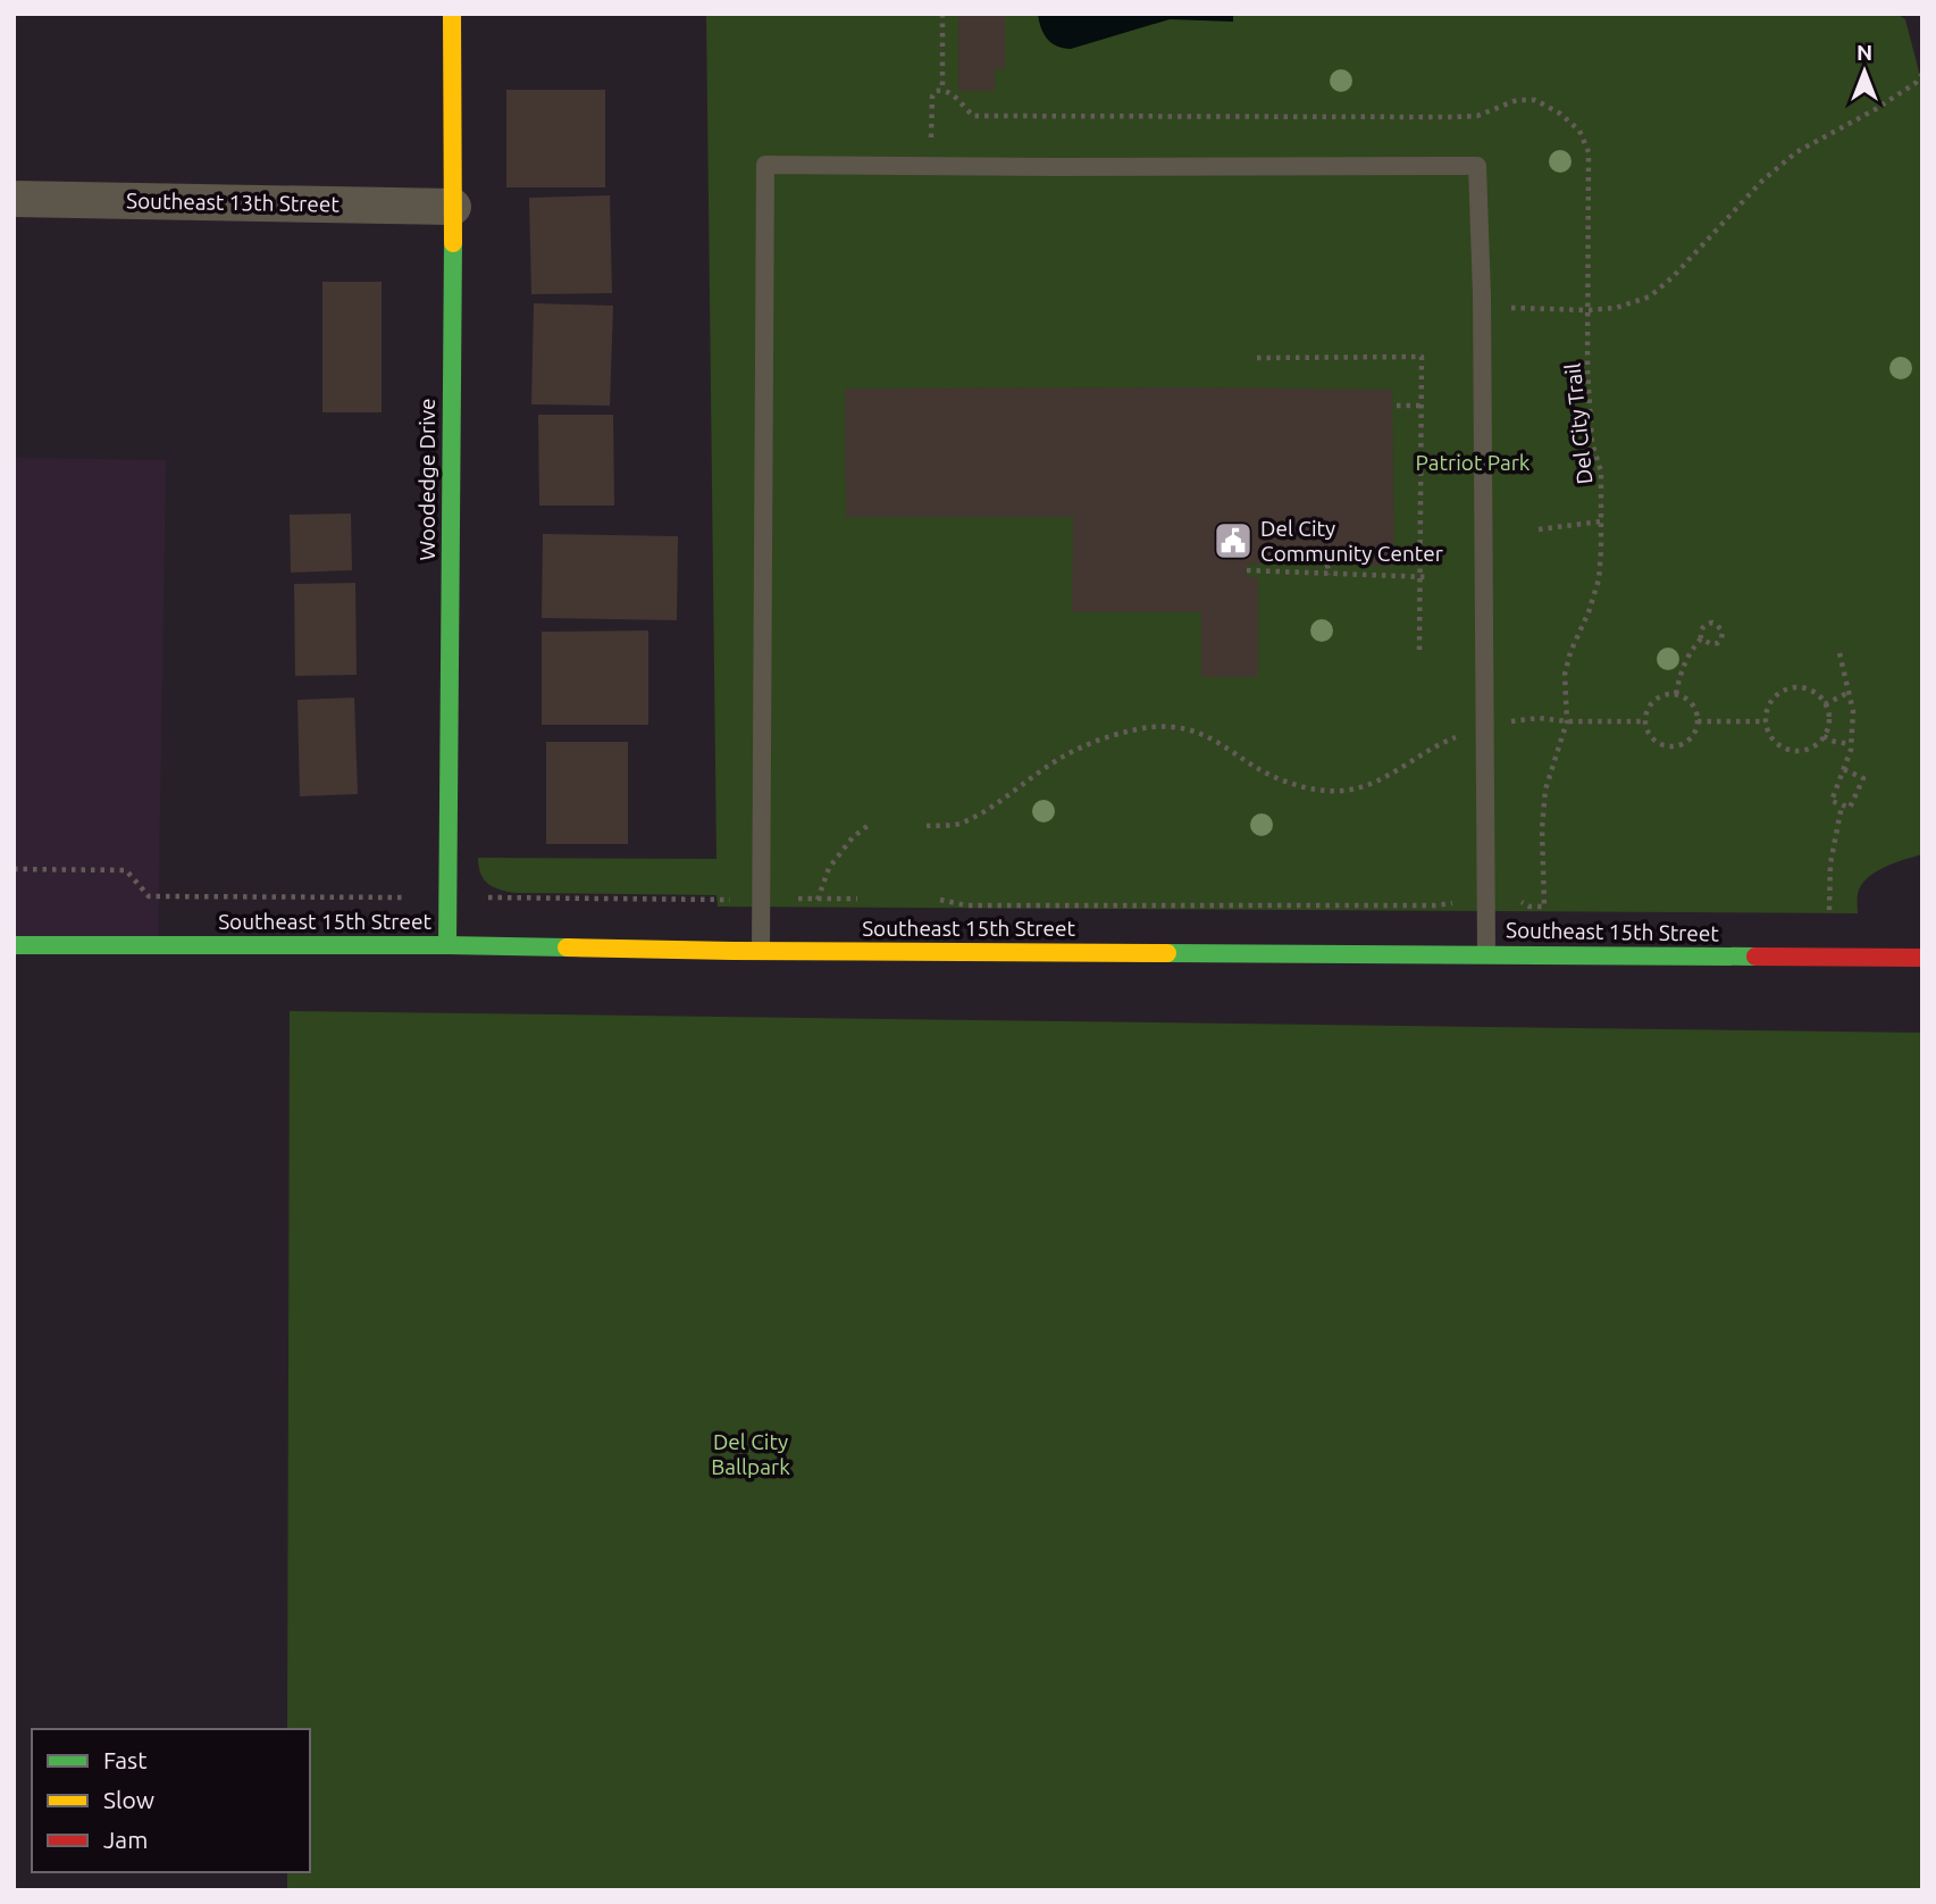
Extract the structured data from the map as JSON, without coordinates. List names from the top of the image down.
{
  "streets": {
    "main road": ["Woodedge Drive", "Southeast 15th Street"],
    "street": ["Southeast 13th Street"],
    "path": ["Del City Trail"]
  },
  "crossings": [
    ["Southeast 13th Street", "Woodedge Drive"],
    ["Woodedge Drive", "Southeast 15th Street"]
  ],
  "parks": ["Patriot Park", "Del City Ballpark"],
  "places": {
    "public building": ["Del City Community Center"]
  },
  "legend": ["Fast", "Slow", "Jam"],
  "north": "top"
}
